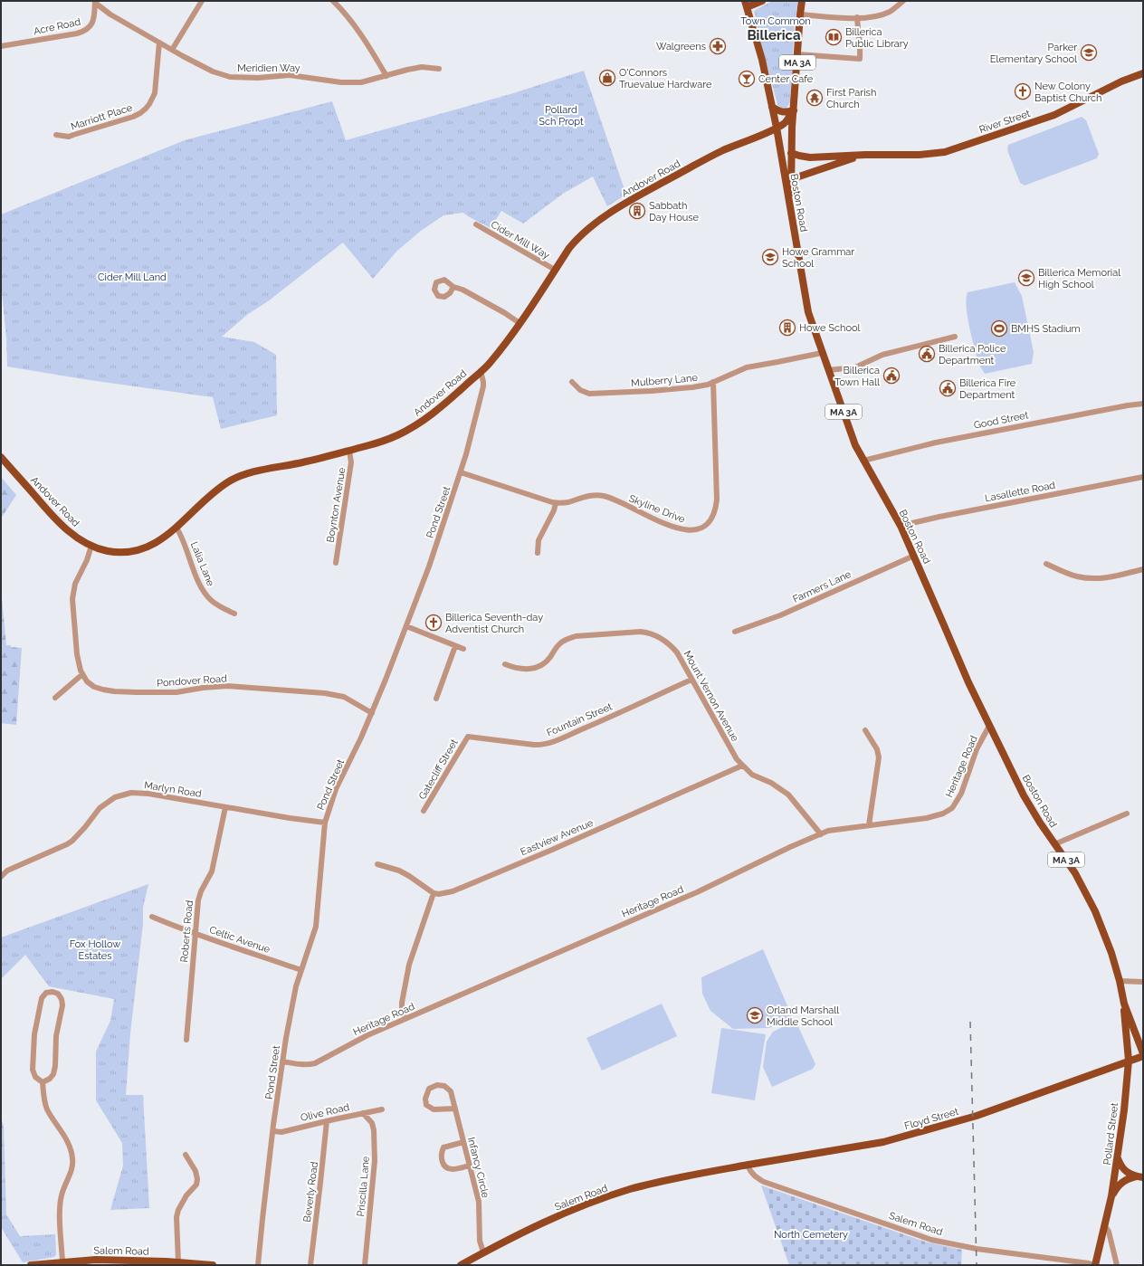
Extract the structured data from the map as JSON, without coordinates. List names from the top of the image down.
{
  "streets": {
    "main road": [
      "MA 3A",
      "River Street",
      "Andover Road",
      "Boston Road",
      "Floyd Street",
      "Pollard Street",
      "Salem Road"
    ],
    "street": [
      "Acre Road",
      "Meridien Way",
      "Marriott Place",
      "Cider Mill Way",
      "Mulberry Lane",
      "Good Street",
      "Lasallette Road",
      "Boynton Avenue",
      "Skyline Drive",
      "Pond Street",
      "Lalia Lane",
      "Farmers Lane",
      "Pondover Road",
      "Mount Vernon Avenue",
      "Fountain Street",
      "Heritage Road",
      "Gatecliff Street",
      "Marlyn Road",
      "Eastview Avenue",
      "Roberts Road",
      "Celtic Avenue",
      "Olive Road",
      "Infancy Circle",
      "Priscilla Lane",
      "Beverly Road"
    ]
  },
  "crossings": [
    ["Acre Road", "Meridien Way"],
    ["MA 3A", "River Street"],
    ["MA 3A", "Andover Road"],
    ["MA 3A", "Boston Road"],
    ["Meridien Way", "Marriott Place"],
    ["River Street", "Boston Road"],
    ["Andover Road", "Boston Road"],
    ["Andover Road", "Cider Mill Way"],
    ["Andover Road", "Boynton Avenue"],
    ["Andover Road", "Pond Street"],
    ["Andover Road", "Lalia Lane"],
    ["Boston Road", "Mulberry Lane"],
    ["Boston Road", "Good Street"],
    ["Boston Road", "Lasallette Road"],
    ["Boston Road", "Farmers Lane"],
    ["Boston Road", "Heritage Road"],
    ["Boston Road", "Pollard Street"],
    ["Mulberry Lane", "Skyline Drive"],
    ["Skyline Drive", "Pond Street"],
    ["Pond Street", "Pondover Road"],
    ["Pond Street", "Heritage Road"],
    ["Pond Street", "Marlyn Road"],
    ["Pond Street", "Celtic Avenue"],
    ["Pond Street", "Olive Road"],
    ["Mount Vernon Avenue", "Fountain Street"],
    ["Mount Vernon Avenue", "Heritage Road"],
    ["Mount Vernon Avenue", "Eastview Avenue"],
    ["Fountain Street", "Gatecliff Street"],
    ["Marlyn Road", "Roberts Road"],
    ["Roberts Road", "Celtic Avenue"],
    ["Olive Road", "Priscilla Lane"],
    ["Olive Road", "Beverly Road"],
    ["Floyd Street", "Pollard Street"],
    ["Floyd Street", "Salem Road"],
    ["Infancy Circle", "Salem Road"]
  ],
  "districts": ["Billerica"],
  "parks": [
    "Town Common",
    "Pollard Sch Propt",
    "Cider Mill Land",
    "Fox Hollow Estates",
    "North Cemetery"
  ],
  "places": {
    "library": ["Billerica Public Library"],
    "pharmacy": ["Walgreens"],
    "school or university": [
      "Parker Elementary School",
      "Howe Grammar School",
      "Billerica Memorial High School",
      "Orland Marshall Middle School"
    ],
    "shop": ["O'Connors Truevalue Hardware"],
    "bar": ["Center Cafe"],
    "church": ["New Colony Baptist Church", "Billerica Seventh-day Adventist Church"],
    "temple": ["First Parish Church"],
    "building": ["Sabbath Day House", "Howe School"],
    "sports": ["BMHS Stadium"],
    "public building": ["Billerica Police Department", "Billerica Town Hall", "Billerica Fire Department"]
  }
}
